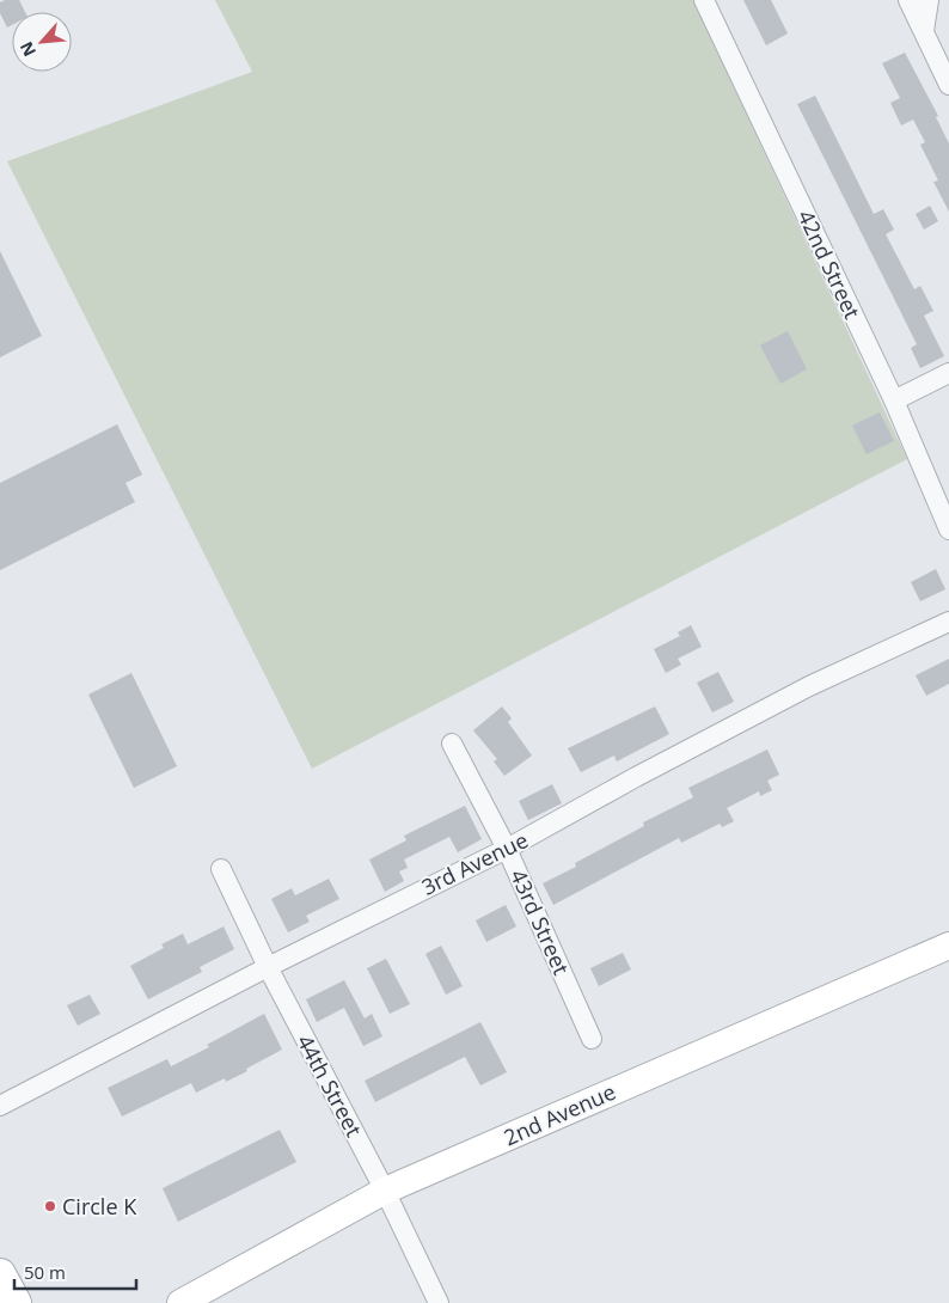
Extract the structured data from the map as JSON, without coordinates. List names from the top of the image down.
{
  "streets": {
    "main road": ["2nd Avenue"],
    "street": [
      "42nd Street",
      "3rd Avenue",
      "43rd Street",
      "44th Street"
    ]
  },
  "crossings": [
    ["3rd Avenue", "43rd Street"],
    ["3rd Avenue", "44th Street"],
    ["44th Street", "2nd Avenue"]
  ],
  "places": ["Circle K"],
  "scale_bar": "50 m",
  "north": "bottom left"
}
